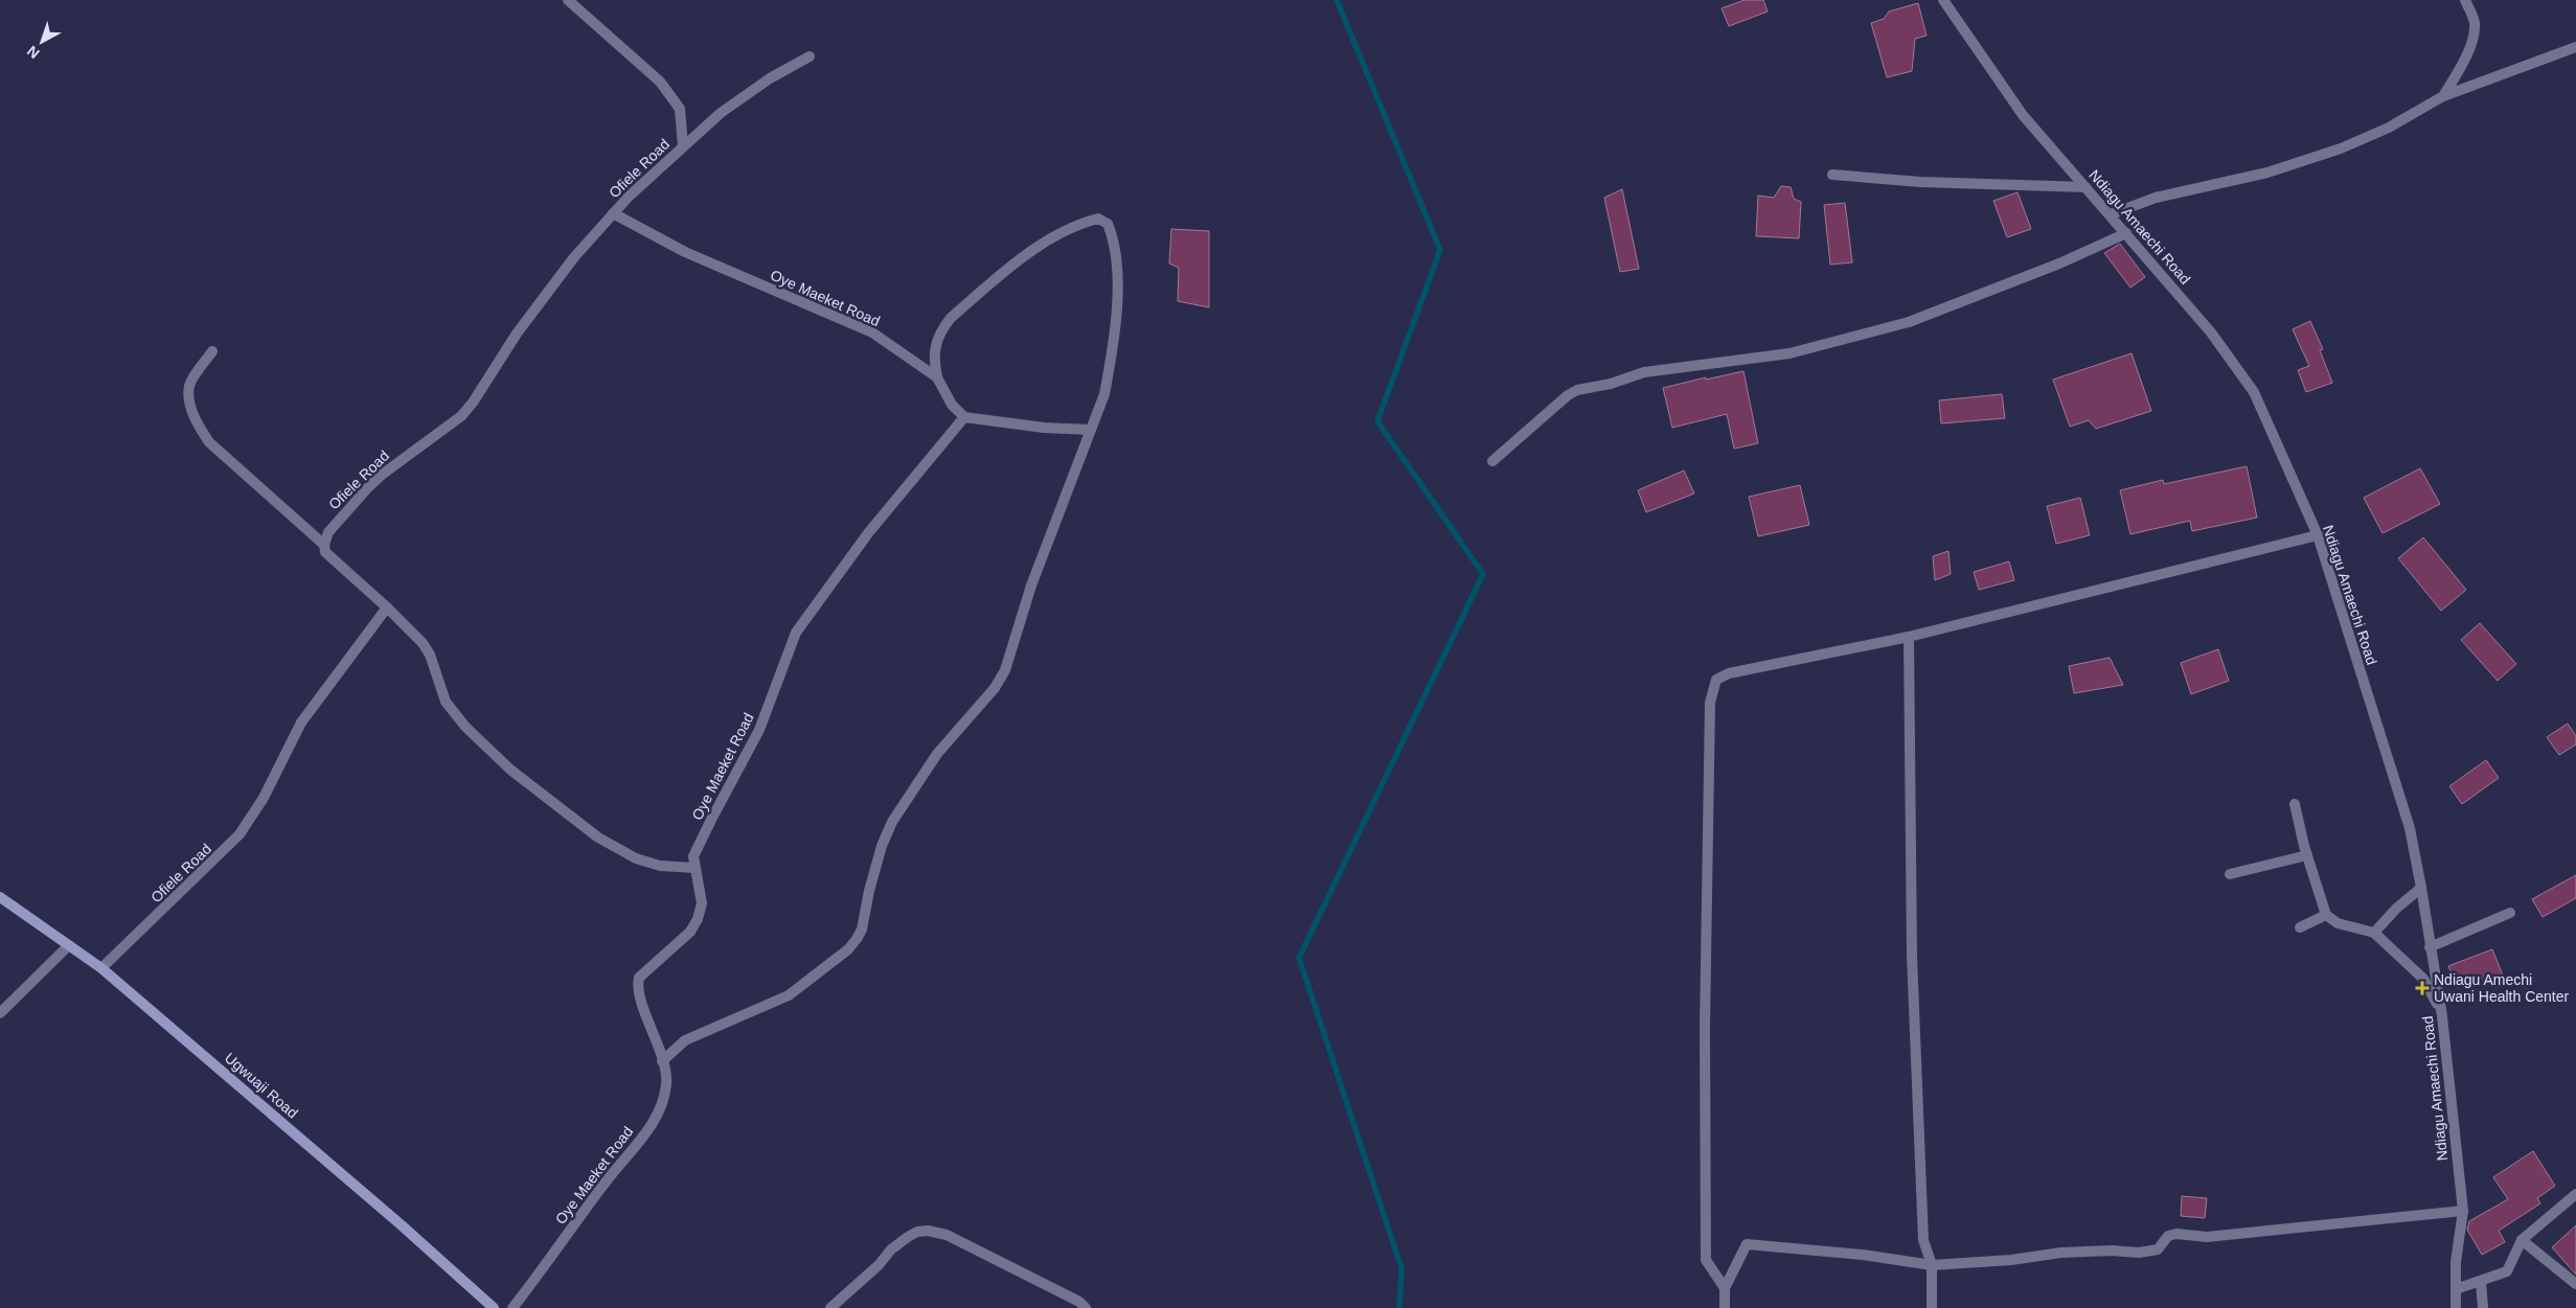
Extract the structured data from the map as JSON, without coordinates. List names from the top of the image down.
{
  "streets": {
    "main road": ["Ugwuaji Road"],
    "street": ["Ofiele Road", "Ndiagu Amaechi Road", "Oye Maeket Road"]
  },
  "crossings": [
    ["Ofiele Road", "Oye Maeket Road"],
    ["Ofiele Road", "Ugwuaji Road"]
  ],
  "places": {
    "health": ["Ndiagu Amechi Uwani Health Center"]
  },
  "north": "bottom left"
}
